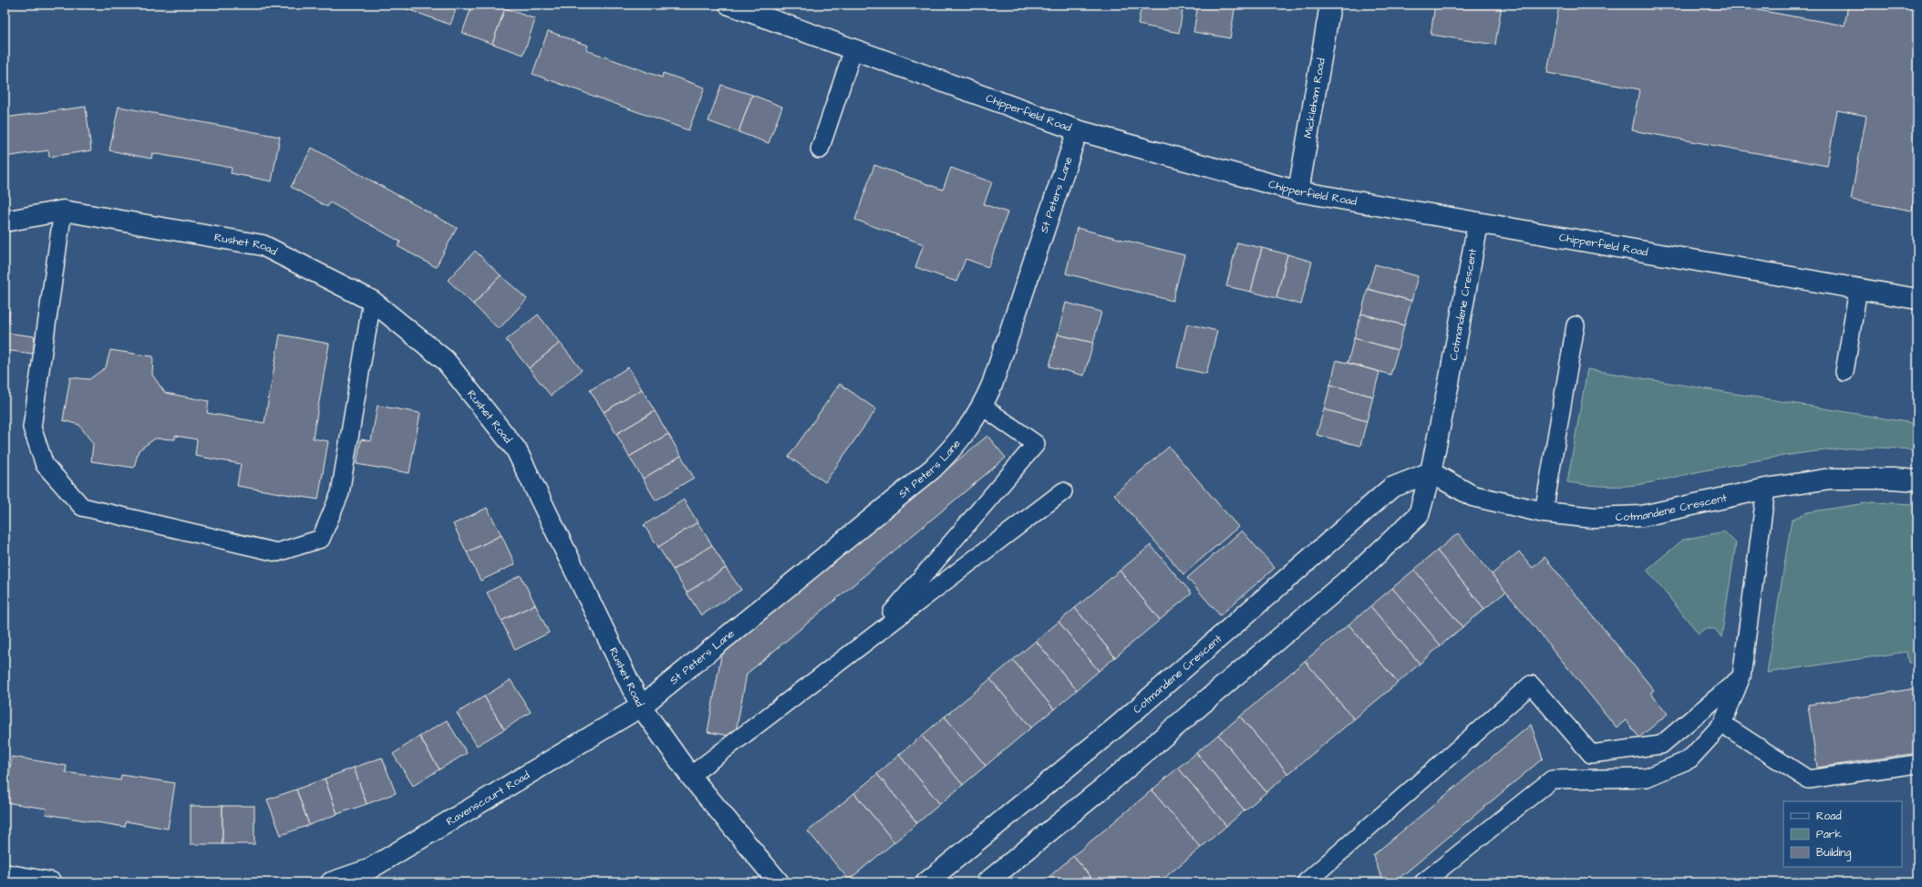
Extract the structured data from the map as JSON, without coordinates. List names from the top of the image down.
{
  "streets": {
    "street": [
      "Mickleham Road",
      "Chipperfield Road",
      "St Peters Lane",
      "Rushet Road",
      "Cotmandene Crescent",
      "Ravenscourt Road"
    ]
  },
  "crossings": [
    ["Mickleham Road", "Chipperfield Road"],
    ["Chipperfield Road", "St Peters Lane"],
    ["Chipperfield Road", "Cotmandene Crescent"],
    ["St Peters Lane", "Rushet Road"],
    ["St Peters Lane", "Ravenscourt Road"],
    ["Rushet Road", "Ravenscourt Road"]
  ],
  "legend": ["Road", "Park", "Building"]
}
